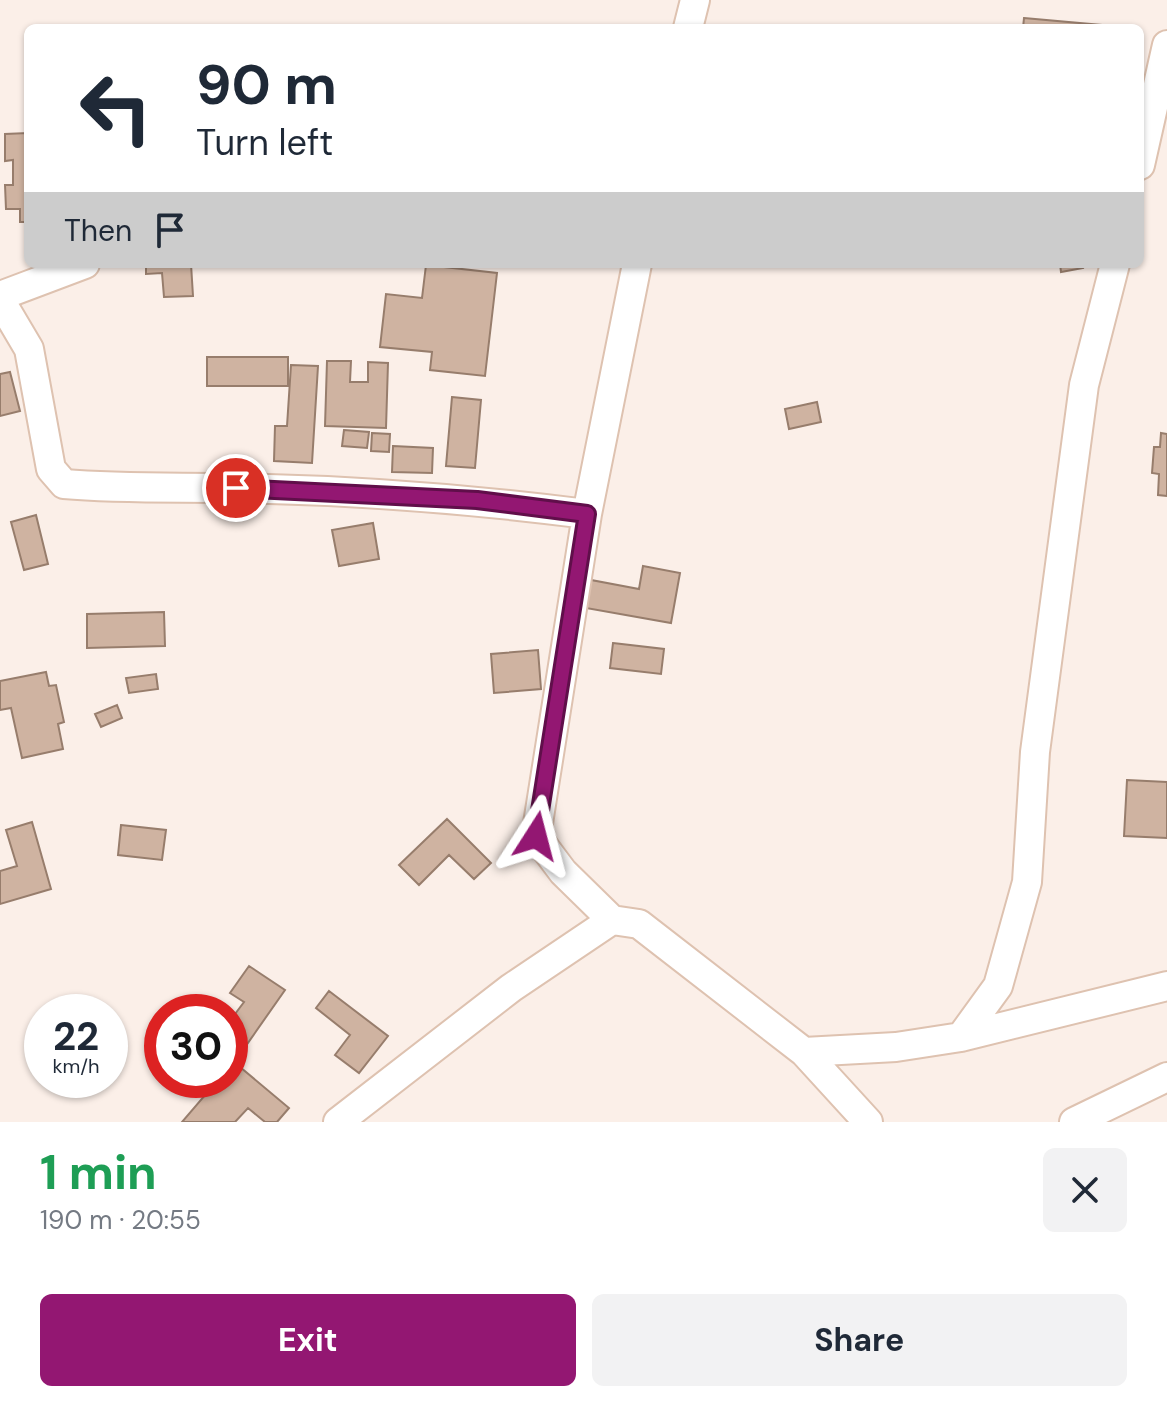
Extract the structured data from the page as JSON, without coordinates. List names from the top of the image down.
{
  "page": {
    "turn": ["90 m", "Turn left"],
    "then": "Then",
    "speed": "22 km/h",
    "limit": "30",
    "heading": ["1 min", "190 m · 20:55"],
    "buttons": ["Exit", "Share"]
  }
}
